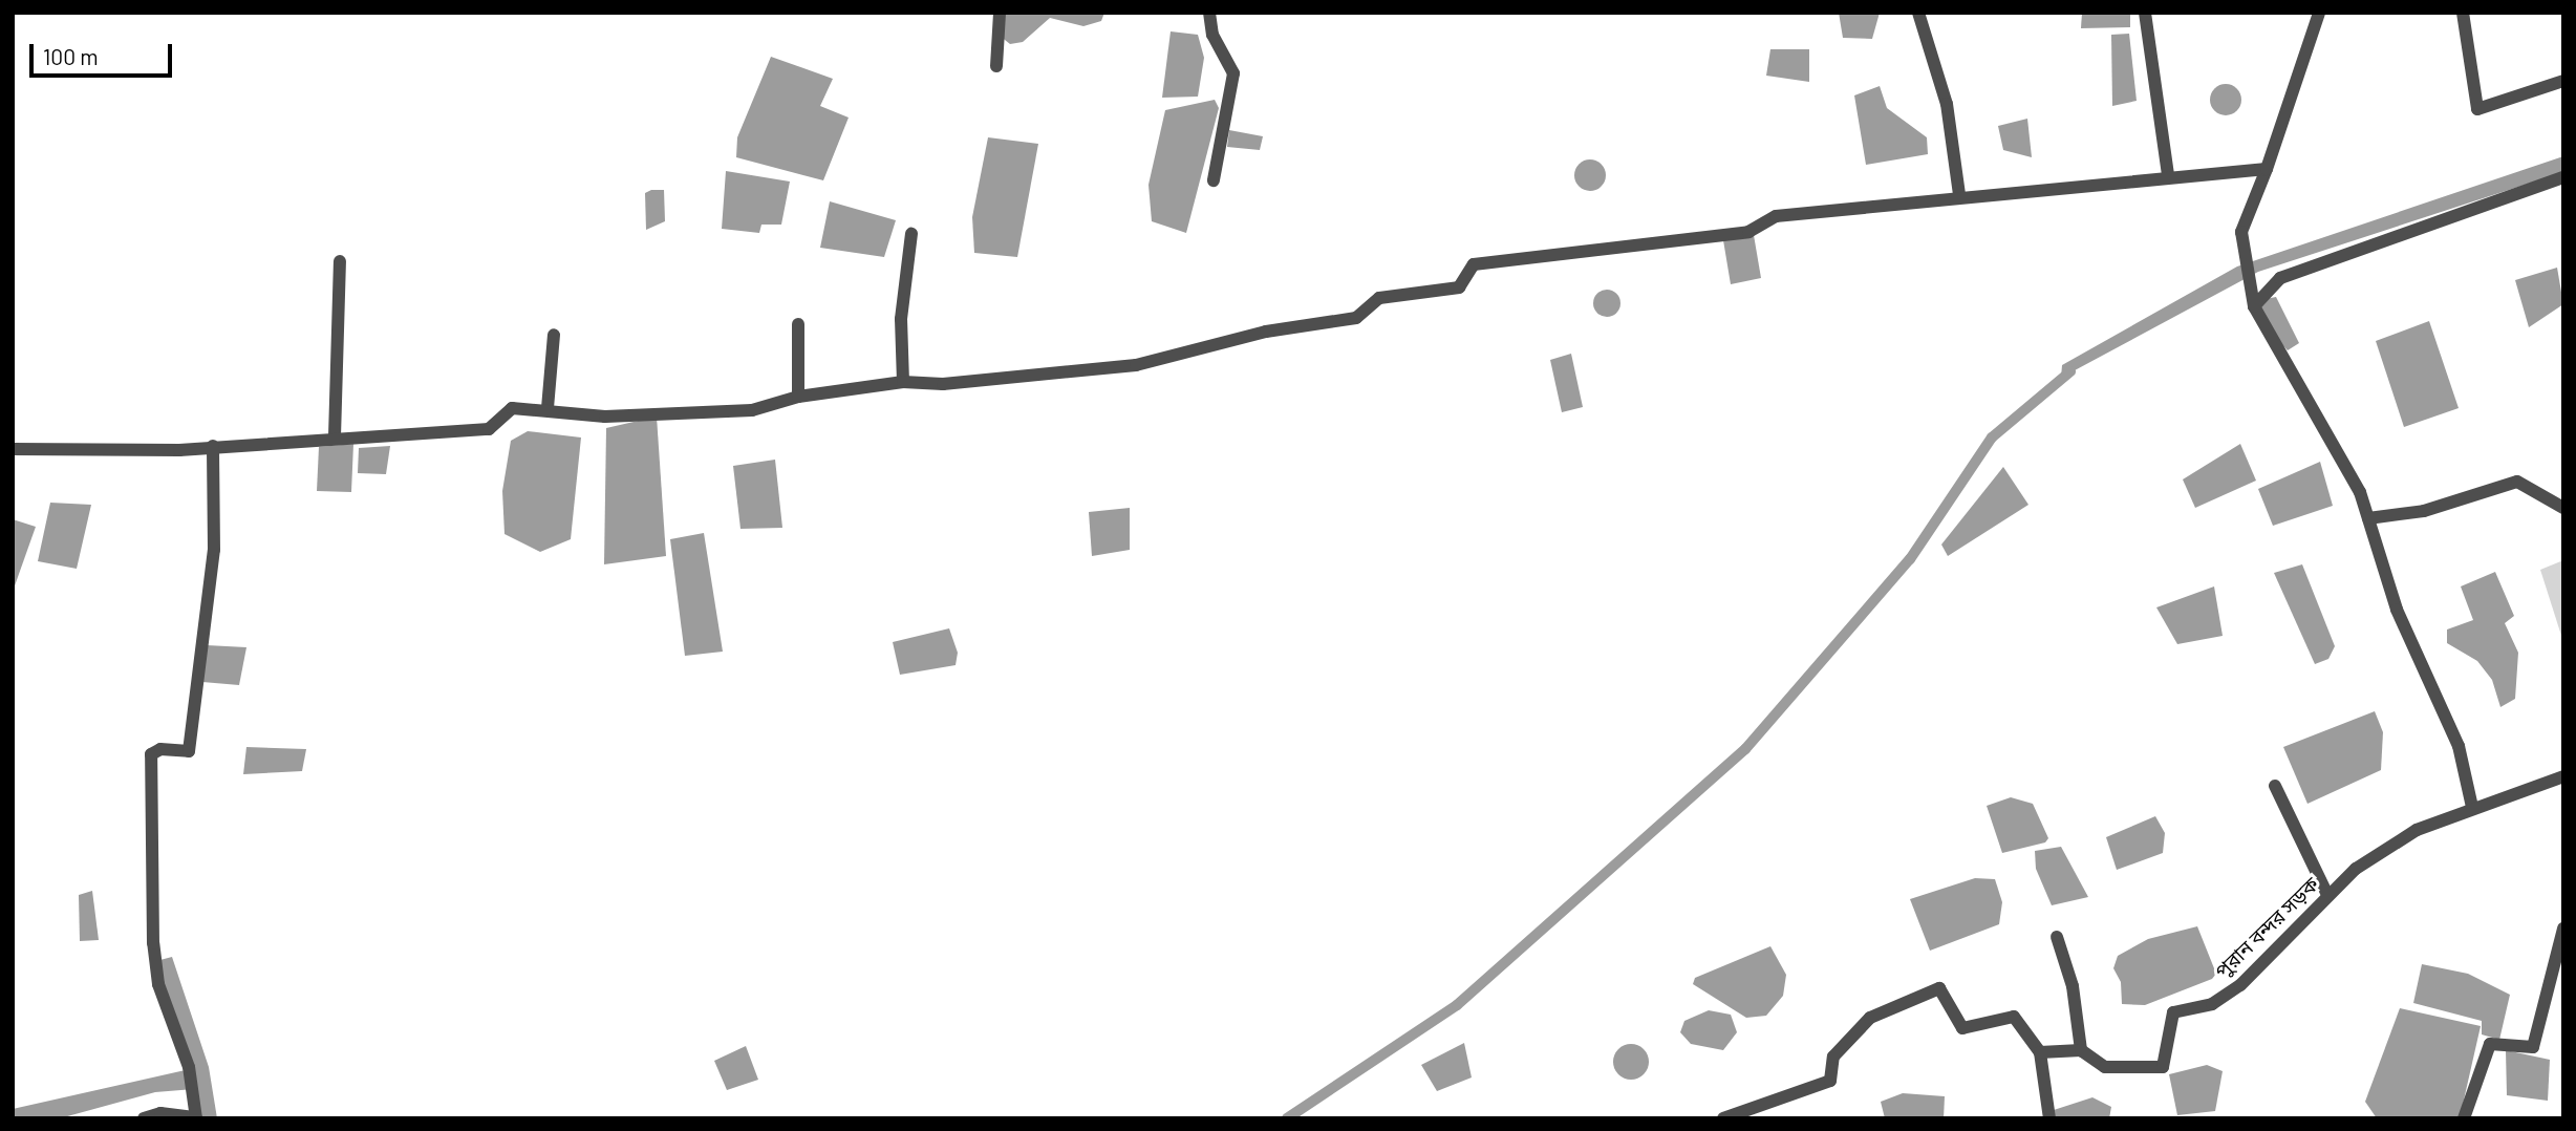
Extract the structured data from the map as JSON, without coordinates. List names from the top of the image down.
{
  "streets": {
    "street": ["পুরান বন্দর সড়ক"]
  },
  "scale_bar": "100 m"
}
